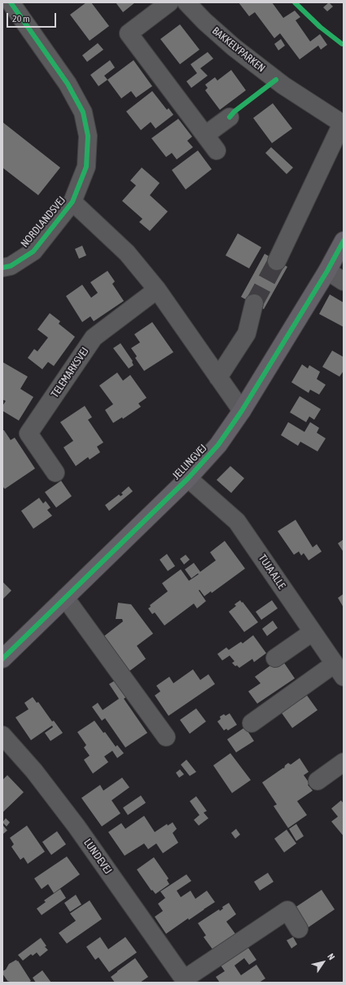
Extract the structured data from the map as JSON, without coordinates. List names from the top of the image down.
{
  "streets": {
    "main road": ["JELLINGVEJ"],
    "street": [
      "BAKKELYPARKEN",
      "NORDLANDSVEJ",
      "TELEMARKSVEJ",
      "TUJA ALLE",
      "LUNDEVEJ"
    ]
  },
  "crossings": [
    ["NORDLANDSVEJ", "TELEMARKSVEJ"],
    ["NORDLANDSVEJ", "JELLINGVEJ"],
    ["JELLINGVEJ", "TUJA ALLE"]
  ],
  "scale_bar": "20 m",
  "north": "top right"
}
